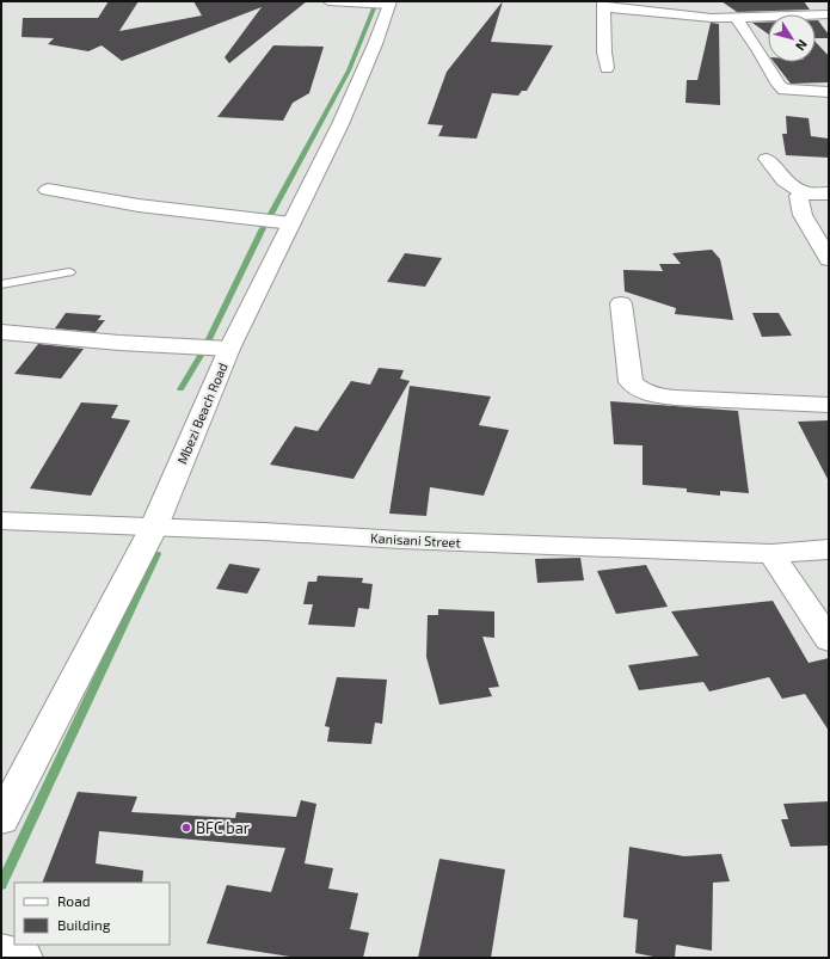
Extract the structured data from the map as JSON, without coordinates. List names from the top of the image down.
{
  "streets": {
    "street": ["Mbezi Beach Road", "Kanisani Street"]
  },
  "crossings": [
    ["Mbezi Beach Road", "Kanisani Street"]
  ],
  "places": ["BFC bar"],
  "legend": ["Road", "Building"],
  "north": "bottom right"
}
